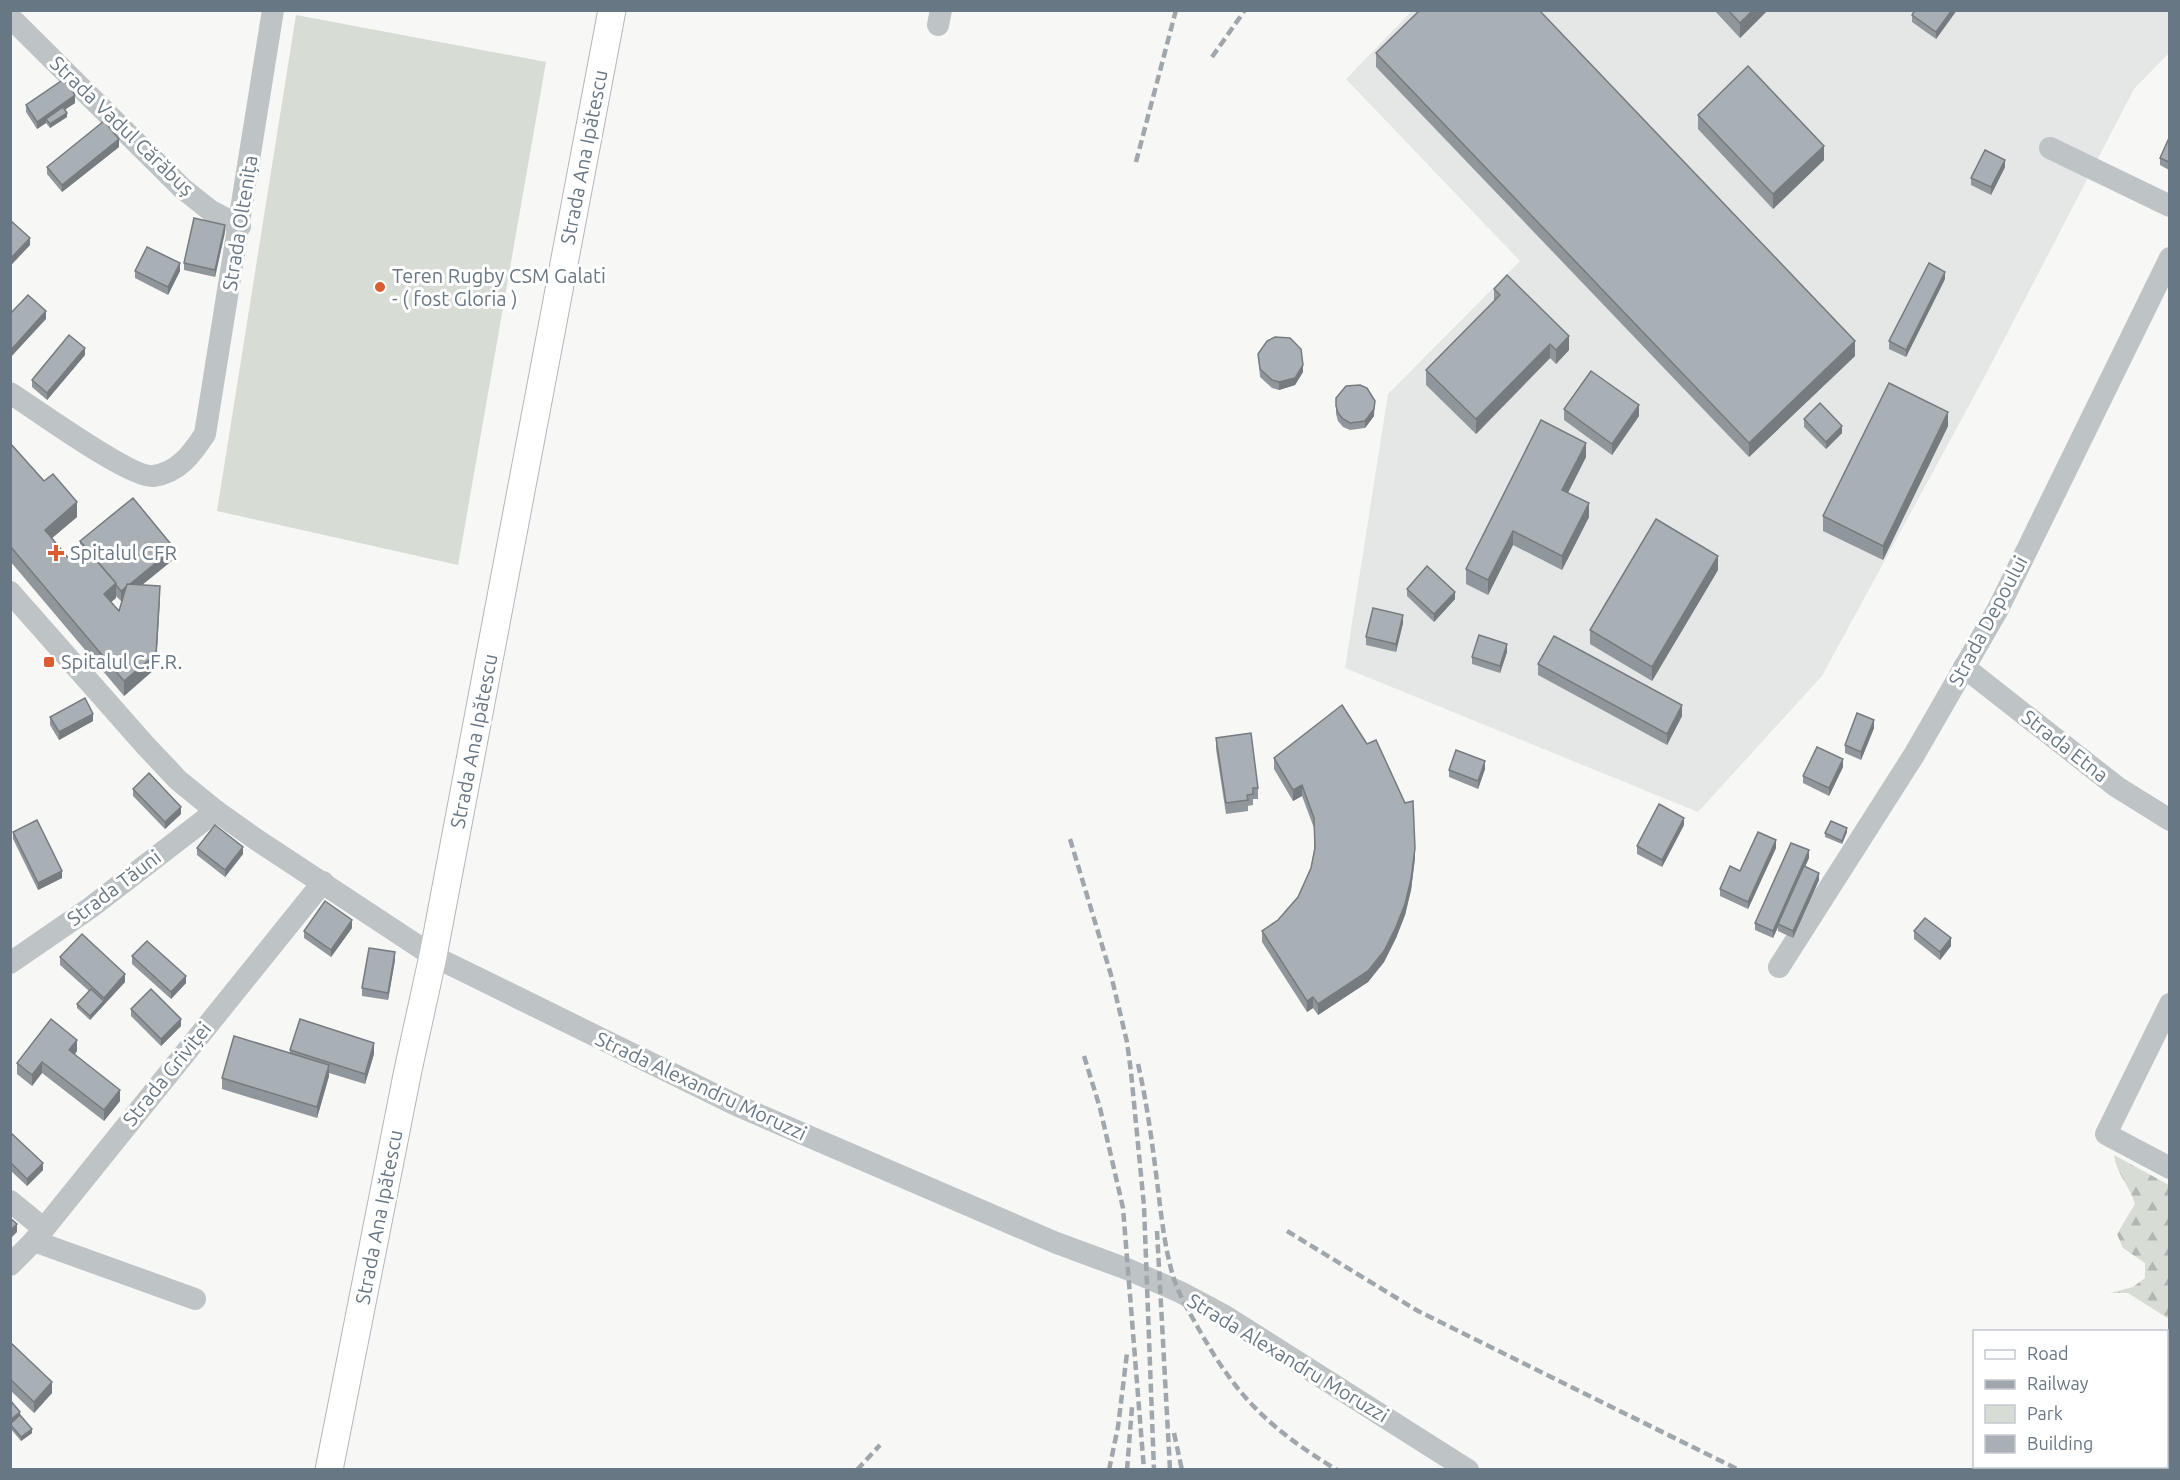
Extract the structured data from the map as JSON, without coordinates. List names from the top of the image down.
{
  "streets": {
    "main road": ["Strada Ana Ipătescu"],
    "street": [
      "Strada Vadul Cărăbuș",
      "Strada Oltenița",
      "Strada Depoului",
      "Strada Etna",
      "Strada Tăuni",
      "Strada Griviței",
      "Strada Alexandru Moruzzi"
    ]
  },
  "crossings": [
    ["Strada Vadul Cărăbuș", "Strada Oltenița"],
    ["Strada Ana Ipătescu", "Strada Alexandru Moruzzi"],
    ["Strada Depoului", "Strada Etna"],
    ["Strada Tăuni", "Strada Alexandru Moruzzi"],
    ["Strada Griviței", "Strada Alexandru Moruzzi"]
  ],
  "places": {
    "other": ["Teren Rugby CSM Galati - ( fost Gloria )"],
    "health": ["Spitalul CFR"],
    "transit": ["Spitalul C.F.R."]
  },
  "legend": [
    "Road",
    "Railway",
    "Park",
    "Building"
  ]
}
